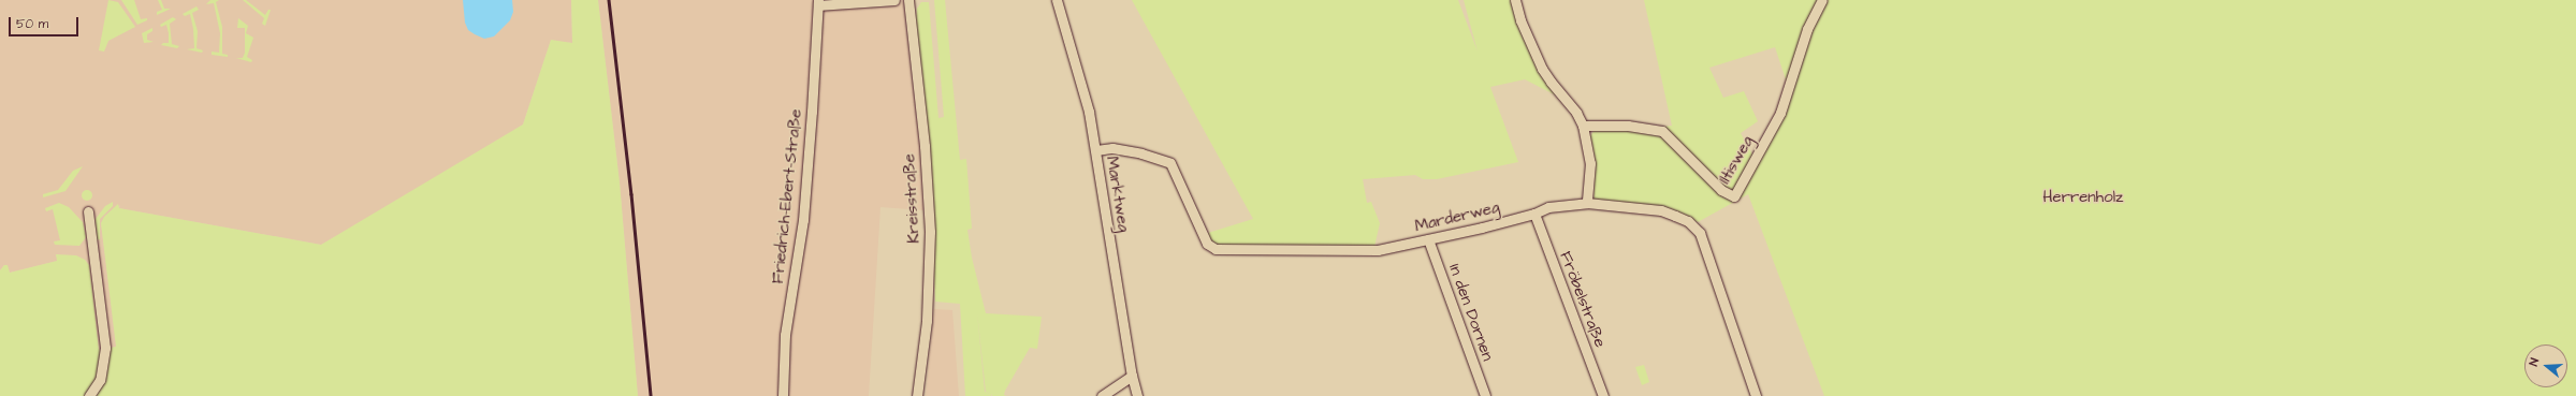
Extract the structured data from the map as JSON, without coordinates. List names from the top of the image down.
{
  "streets": {
    "street": [
      "Iltisweg",
      "Marktweg",
      "Friedrich-Ebert-Straße",
      "Kreisstraße",
      "Marderweg",
      "Fröbelstraße",
      "In den Dornen"
    ]
  },
  "crossings": [
    ["Marktweg", "Marderweg"],
    ["Marderweg", "Fröbelstraße"],
    ["Marderweg", "In den Dornen"]
  ],
  "parks": ["Herrenholz"],
  "scale_bar": "50 m",
  "north": "left"
}
